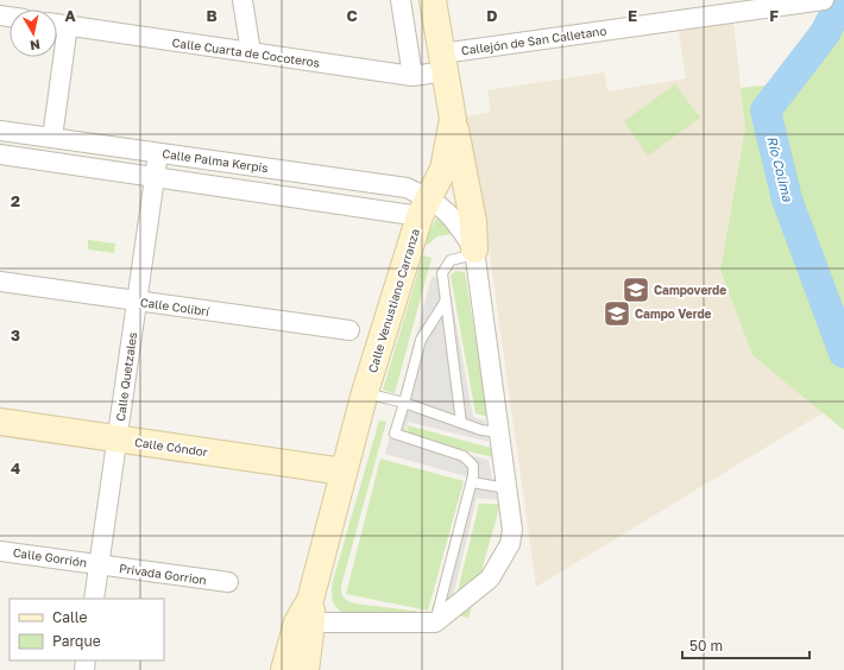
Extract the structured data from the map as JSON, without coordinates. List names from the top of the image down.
{
  "streets": {
    "street": [
      "Callejón de San Calletano",
      "Calle Cuarta de Cocoteros",
      "Calle Palma Kerpis",
      "Calle Venustiano Carranza",
      "Calle Colibrí",
      "Calle Quetzales",
      "Calle Cóndor",
      "Calle Gorrión",
      "Privada Gorrion"
    ]
  },
  "crossings": [
    ["Callejón de San Calletano", "Calle Cuarta de Cocoteros"],
    ["Callejón de San Calletano", "Calle Venustiano Carranza"],
    ["Calle Cuarta de Cocoteros", "Calle Venustiano Carranza"],
    ["Calle Palma Kerpis", "Calle Venustiano Carranza"],
    ["Calle Palma Kerpis", "Calle Quetzales"],
    ["Calle Venustiano Carranza", "Calle Cóndor"],
    ["Calle Colibrí", "Calle Quetzales"],
    ["Calle Quetzales", "Calle Cóndor"],
    ["Calle Quetzales", "Calle Gorrión"],
    ["Calle Quetzales", "Privada Gorrion"],
    ["Calle Gorrión", "Privada Gorrion"]
  ],
  "water": ["Río Colima"],
  "places": {
    "school or university": ["Campoverde", "Campo Verde"]
  },
  "legend": ["Calle", "Parque"],
  "scale_bar": "50 m",
  "north": "bottom",
  "grid": {
    "columns": [
      "A",
      "B",
      "C",
      "D",
      "E",
      "F"
    ],
    "rows": ["2", "3", "4"]
  }
}
